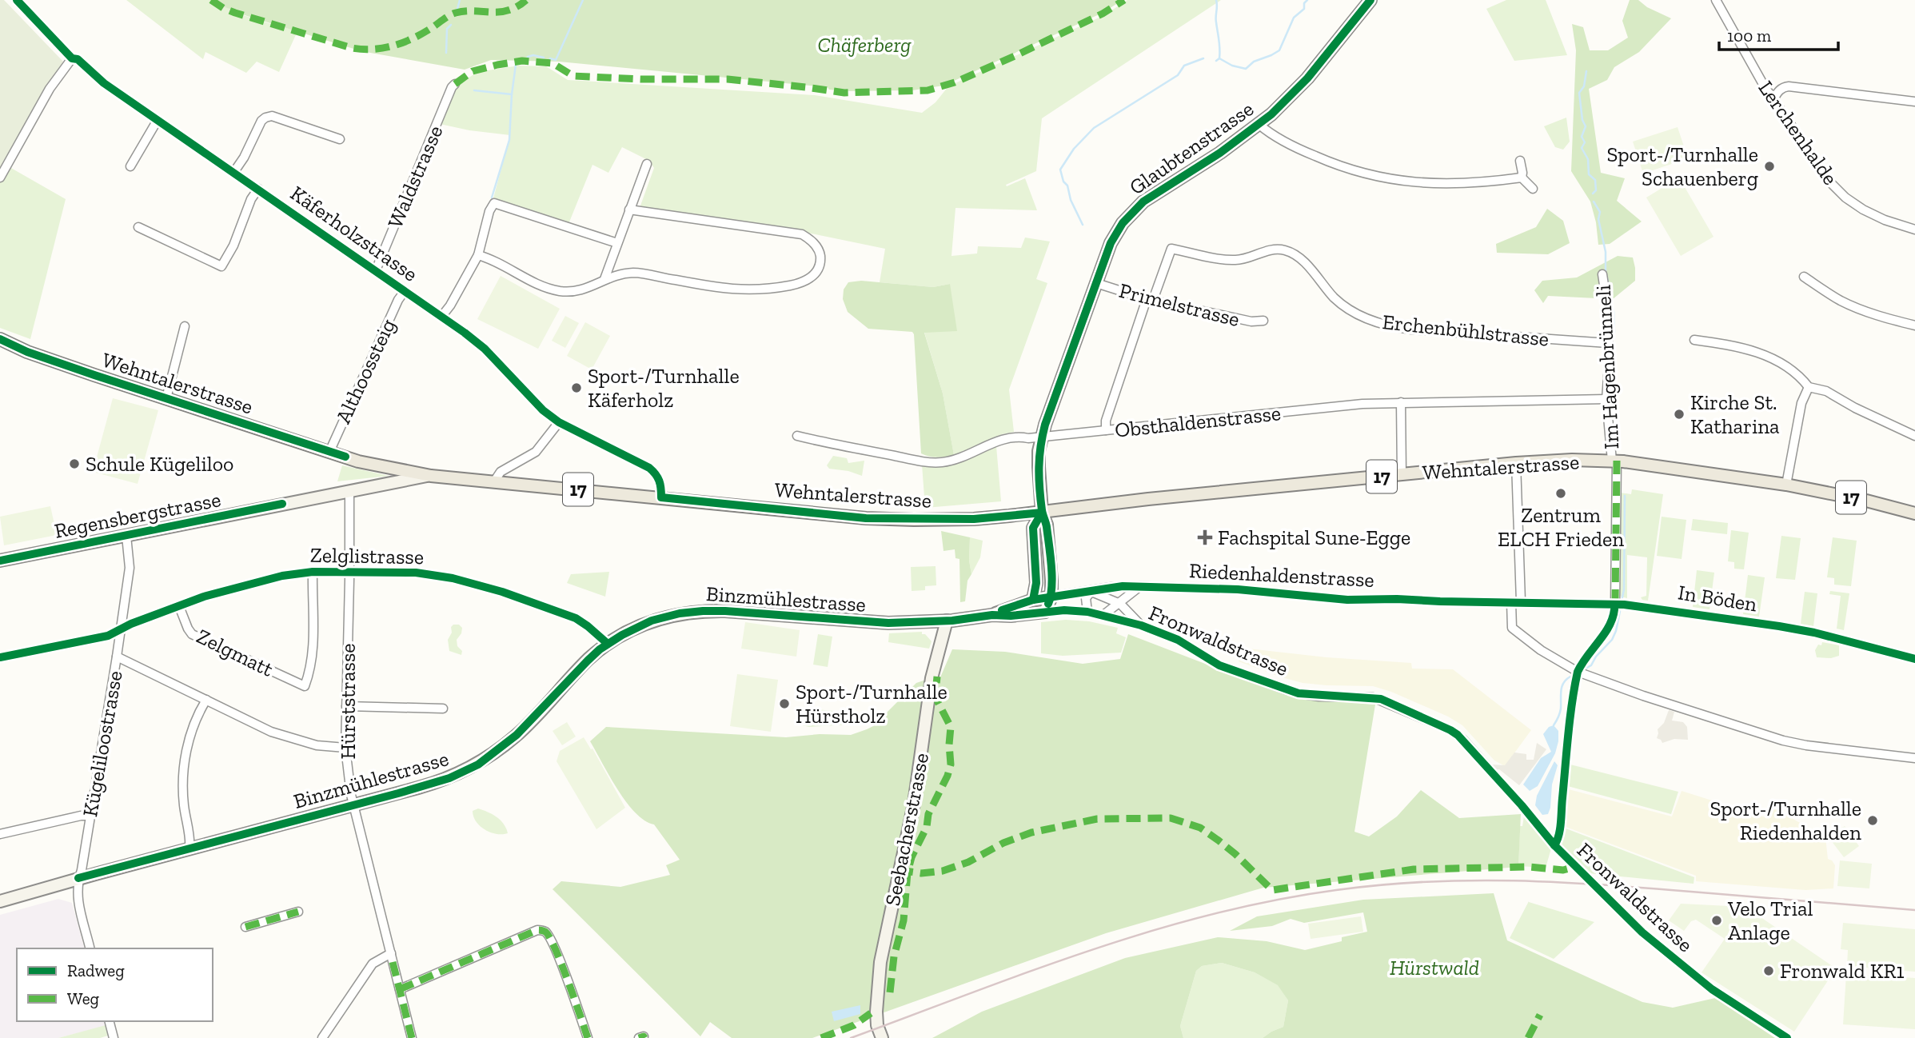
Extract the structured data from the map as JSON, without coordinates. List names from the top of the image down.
{
  "streets": {
    "main road": ["Wehntalerstrasse", "17"],
    "street": [
      "Lerchenhalde",
      "Glaubtenstrasse",
      "Waldstrasse",
      "Käferholzstrasse",
      "Primelstrasse",
      "Erchenbühlstrasse",
      "Im Hagenbrünneli",
      "Althoossteig",
      "Obsthaldenstrasse",
      "Regensbergstrasse",
      "Zelglistrasse",
      "Riedenhaldenstrasse",
      "In Böden",
      "Binzmühlestrasse",
      "Fronwaldstrasse",
      "Zelgmatt",
      "Hürststrasse",
      "Kügeliloostrasse",
      "Seebacherstrasse"
    ]
  },
  "crossings": [
    ["Glaubtenstrasse", "Primelstrasse"],
    ["Glaubtenstrasse", "Wehntalerstrasse"],
    ["Glaubtenstrasse", "Obsthaldenstrasse"],
    ["Waldstrasse", "Käferholzstrasse"],
    ["Käferholzstrasse", "Althoossteig"],
    ["Käferholzstrasse", "Wehntalerstrasse"],
    ["Primelstrasse", "Erchenbühlstrasse"],
    ["Erchenbühlstrasse", "Im Hagenbrünneli"],
    ["Im Hagenbrünneli", "Wehntalerstrasse"],
    ["Im Hagenbrünneli", "Obsthaldenstrasse"],
    ["Im Hagenbrünneli", "In Böden"],
    ["Althoossteig", "Wehntalerstrasse"],
    ["Wehntalerstrasse", "Regensbergstrasse"],
    ["Regensbergstrasse", "Hürststrasse"],
    ["Regensbergstrasse", "Kügeliloostrasse"],
    ["Zelglistrasse", "Binzmühlestrasse"],
    ["Zelglistrasse", "Zelgmatt"],
    ["Zelglistrasse", "Hürststrasse"],
    ["Zelglistrasse", "Kügeliloostrasse"],
    ["Riedenhaldenstrasse", "In Böden"],
    ["Riedenhaldenstrasse", "Binzmühlestrasse"],
    ["Riedenhaldenstrasse", "Fronwaldstrasse"],
    ["Binzmühlestrasse", "Fronwaldstrasse"],
    ["Binzmühlestrasse", "Hürststrasse"],
    ["Binzmühlestrasse", "Kügeliloostrasse"],
    ["Binzmühlestrasse", "Seebacherstrasse"]
  ],
  "parks": ["Chäferberg", "Hürstwald"],
  "places": {
    "other": [
      "Sport-/Turnhalle Schauenberg",
      "Sport-/Turnhalle Käferholz",
      "Kirche St. Katharina",
      "Schule Kügeliloo",
      "Zentrum ELCH Frieden",
      "Sport-/Turnhalle Hürstholz",
      "Sport-/Turnhalle Riedenhalden",
      "Velo Trial Anlage",
      "Fronwald KR1"
    ],
    "health": ["Fachspital Sune-Egge"]
  },
  "legend": ["Radweg", "Weg"],
  "scale_bar": "100 m"
}
